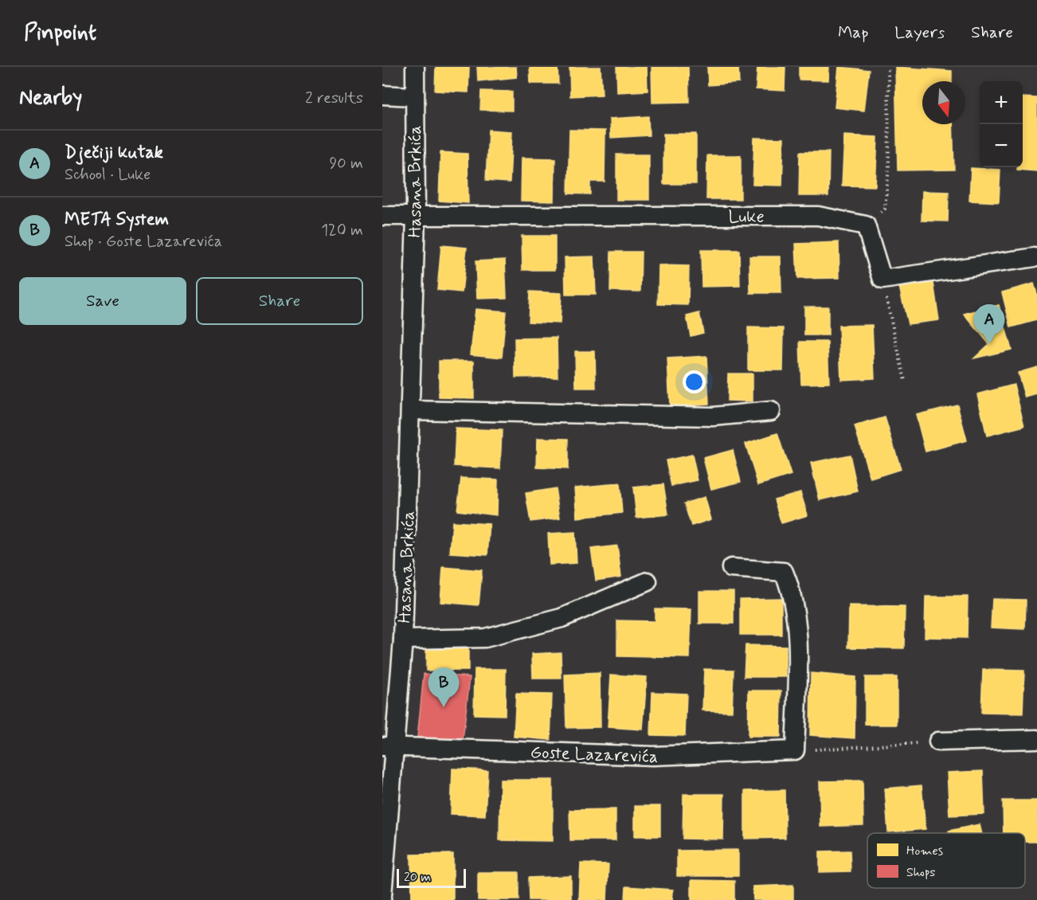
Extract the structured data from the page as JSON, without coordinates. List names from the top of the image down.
{
  "streets": {
    "street": ["Hasana Brkića", "Luke", "Goste Lazarevića"]
  },
  "crossings": [
    ["Hasana Brkića", "Luke"],
    ["Hasana Brkića", "Goste Lazarevića"]
  ],
  "legend": ["Homes", "Shops"],
  "scale_bar": "20 m",
  "north": "bottom",
  "page": {
    "header": "Pinpoint",
    "nav": ["Map", "Layers", "Share"],
    "heading": ["Nearby", "2 results"],
    "map_buttons": ["+", "−"],
    "list": [
      {
        "mark": "A",
        "name": "Dječiji kutak",
        "note": "School · Luke",
        "value": "90 m"
      },
      {
        "mark": "B",
        "name": "META System",
        "note": "Shop · Goste Lazarevića",
        "value": "120 m"
      }
    ],
    "buttons": ["Save", "Share"],
    "pins": ["A", "B"],
    "scale": "20 m"
  }
}
